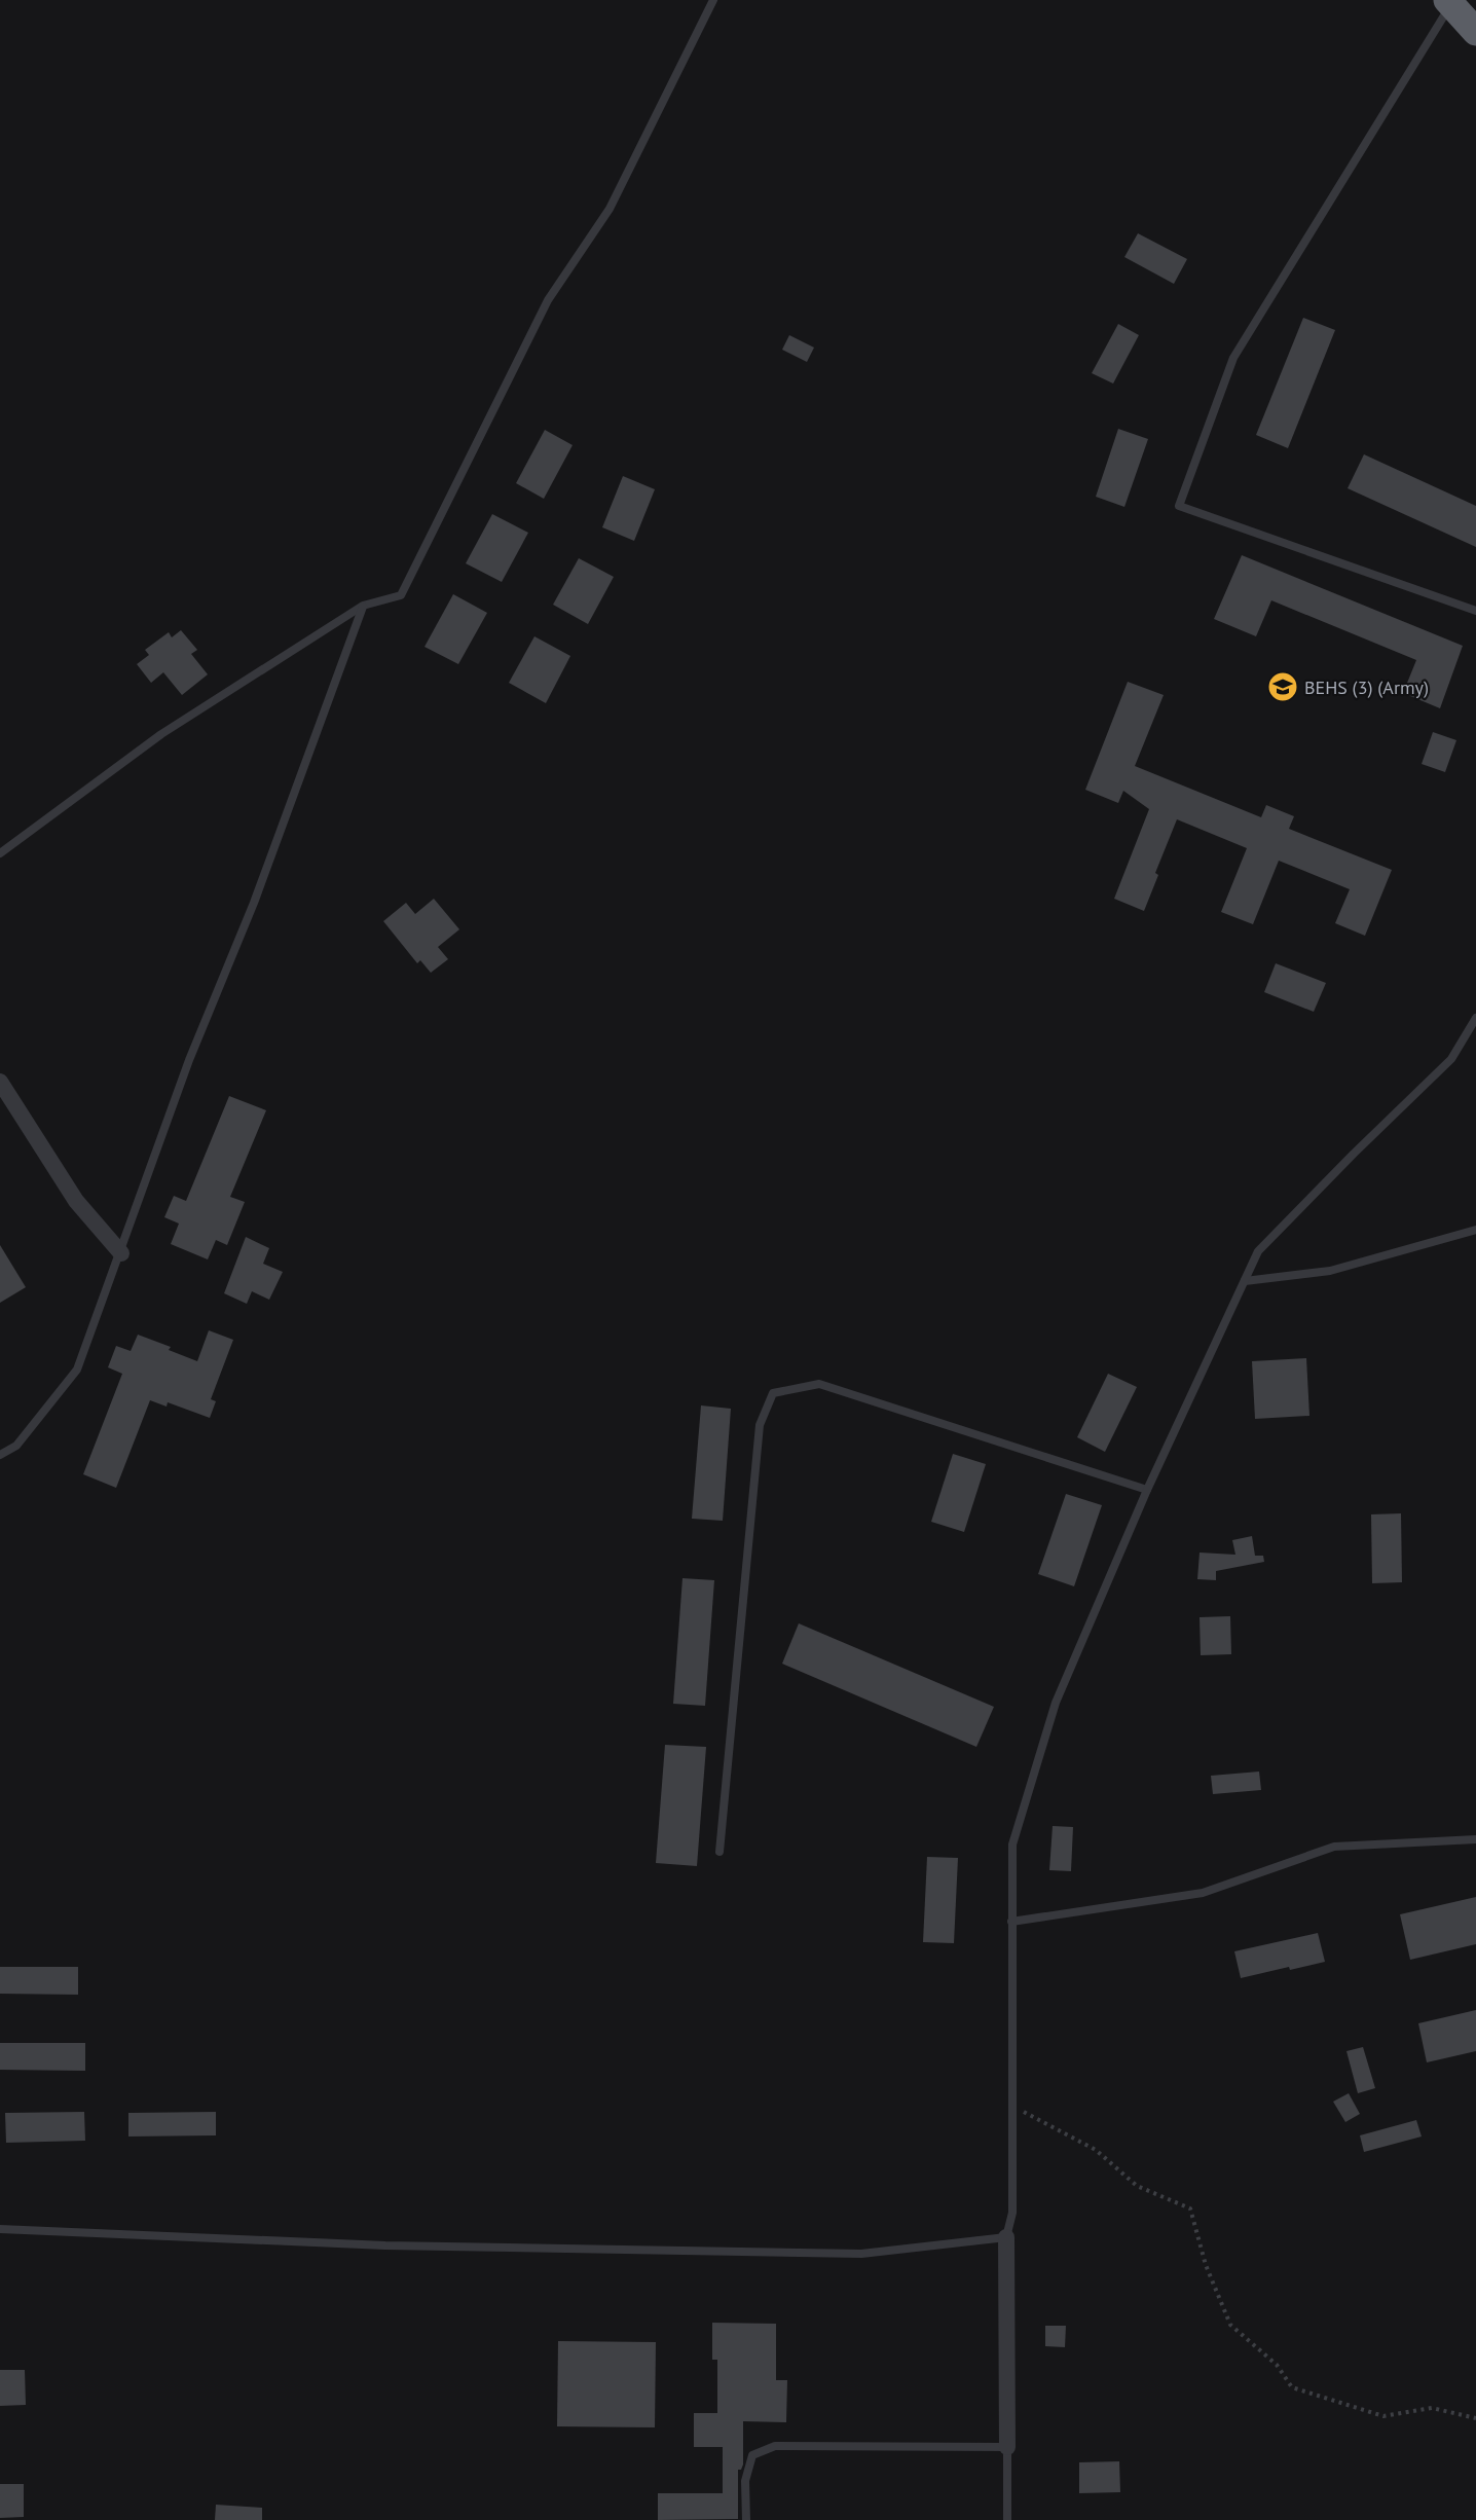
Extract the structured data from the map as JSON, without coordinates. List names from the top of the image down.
{
  "places": {
    "school or university": ["BEHS (3) (Army)"]
  }
}
